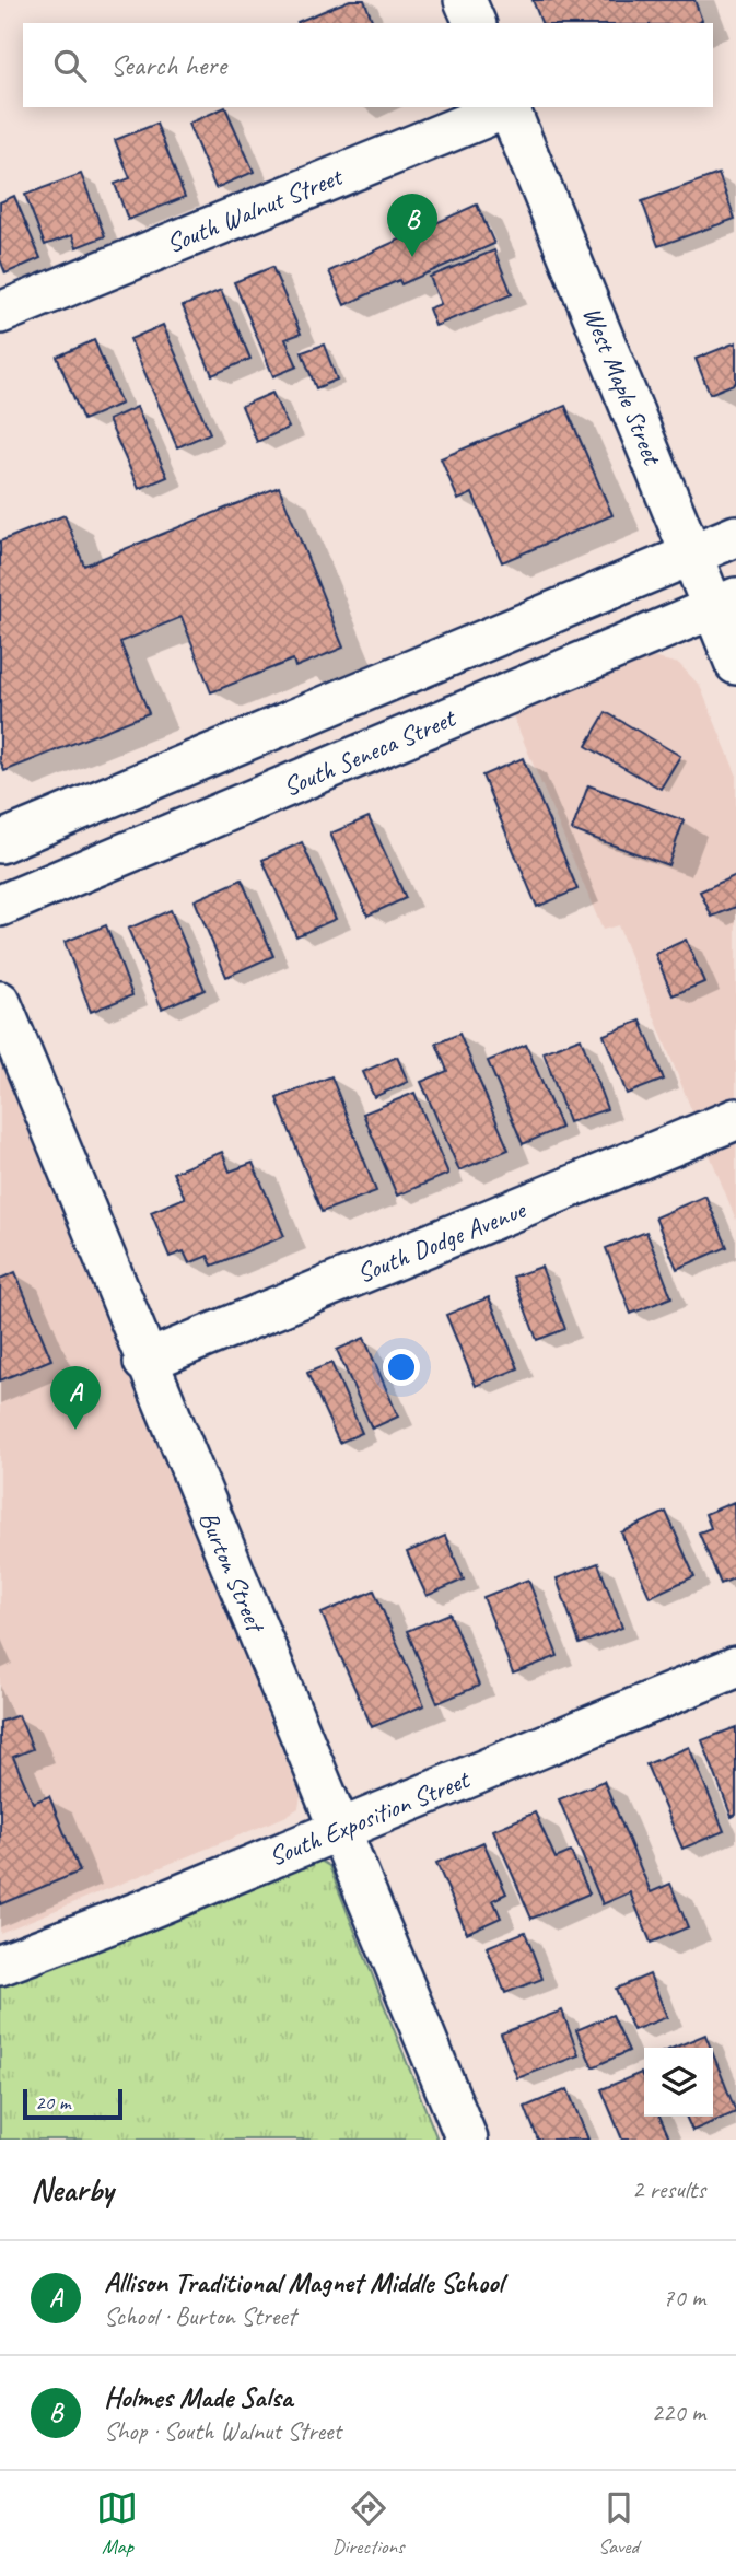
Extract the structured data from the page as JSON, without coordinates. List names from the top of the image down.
{
  "streets": {
    "street": [
      "South Walnut Street",
      "West Maple Street",
      "South Seneca Street",
      "South Dodge Avenue",
      "Burton Street",
      "South Exposition Street"
    ]
  },
  "crossings": [
    ["West Maple Street", "South Seneca Street"],
    ["South Dodge Avenue", "Burton Street"],
    ["Burton Street", "South Exposition Street"]
  ],
  "scale_bar": "20 m",
  "page": {
    "search": "Search here",
    "pins": ["B", "A"],
    "scale": "20 m",
    "heading": ["Nearby", "2 results"],
    "list": [
      {
        "mark": "A",
        "name": "Allison Traditional Magnet Middle School",
        "note": "School · Burton Street",
        "value": "70 m"
      },
      {
        "mark": "B",
        "name": "Holmes Made Salsa",
        "note": "Shop · South Walnut Street",
        "value": "220 m"
      }
    ],
    "nav": ["Map", "Directions", "Saved"]
  }
}
